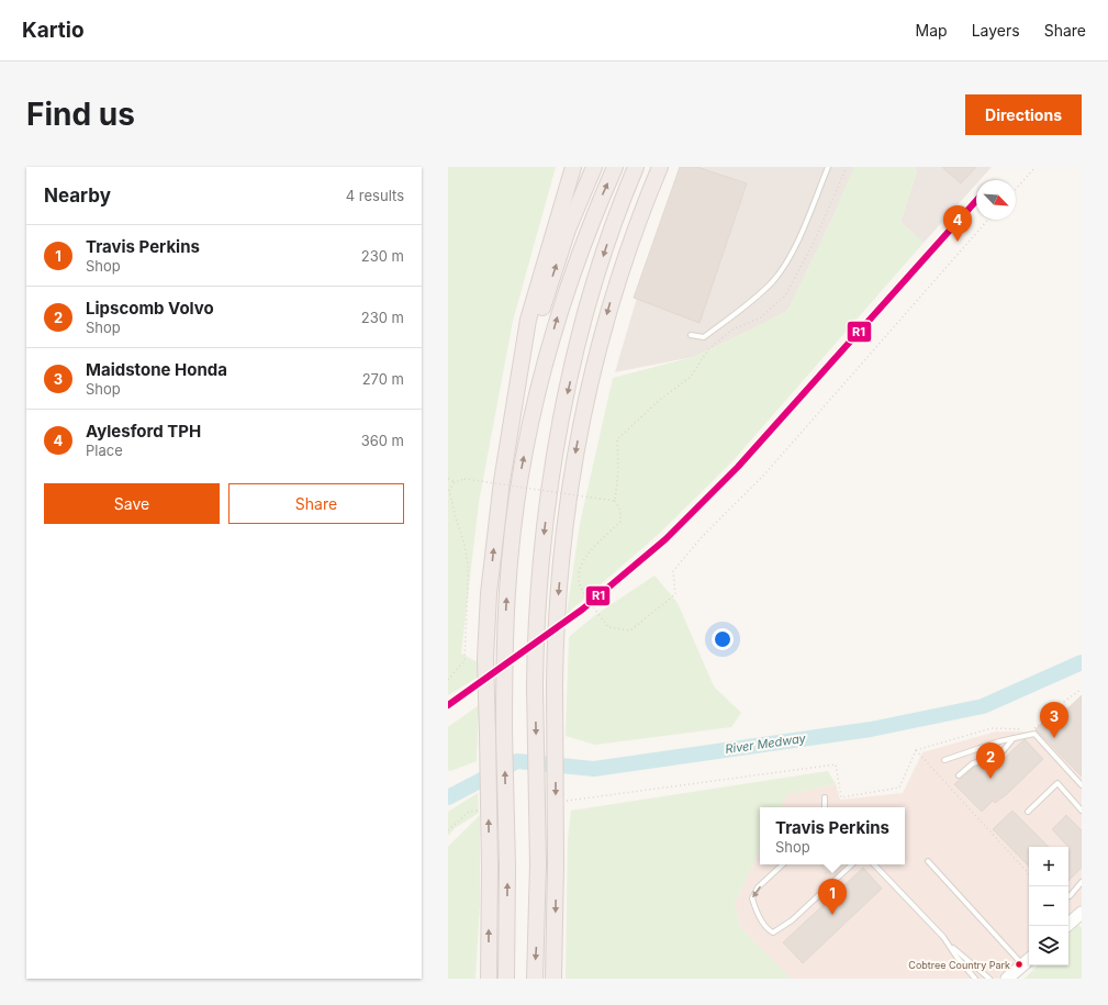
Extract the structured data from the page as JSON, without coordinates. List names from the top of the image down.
{
  "water": ["River Medway"],
  "places": ["Cobtree Country Park"],
  "lines": ["transit line R1"],
  "north": "bottom right",
  "page": {
    "header": "Kartio",
    "nav": ["Map", "Layers", "Share"],
    "buttons": [
      "Directions",
      ["Save", "Share"]
    ],
    "title": "Find us",
    "heading": ["Nearby", "4 results"],
    "pins": [
      "4",
      "3",
      "2",
      "1"
    ],
    "list": [
      {
        "mark": "1",
        "name": "Travis Perkins",
        "note": "Shop",
        "value": "230 m"
      },
      {
        "mark": "2",
        "name": "Lipscomb Volvo",
        "note": "Shop",
        "value": "230 m"
      },
      {
        "mark": "3",
        "name": "Maidstone Honda",
        "note": "Shop",
        "value": "270 m"
      },
      {
        "mark": "4",
        "name": "Aylesford TPH",
        "note": "Place",
        "value": "360 m"
      }
    ],
    "popup": ["Travis Perkins", "Shop"],
    "map_buttons": ["+", "−"]
  }
}
